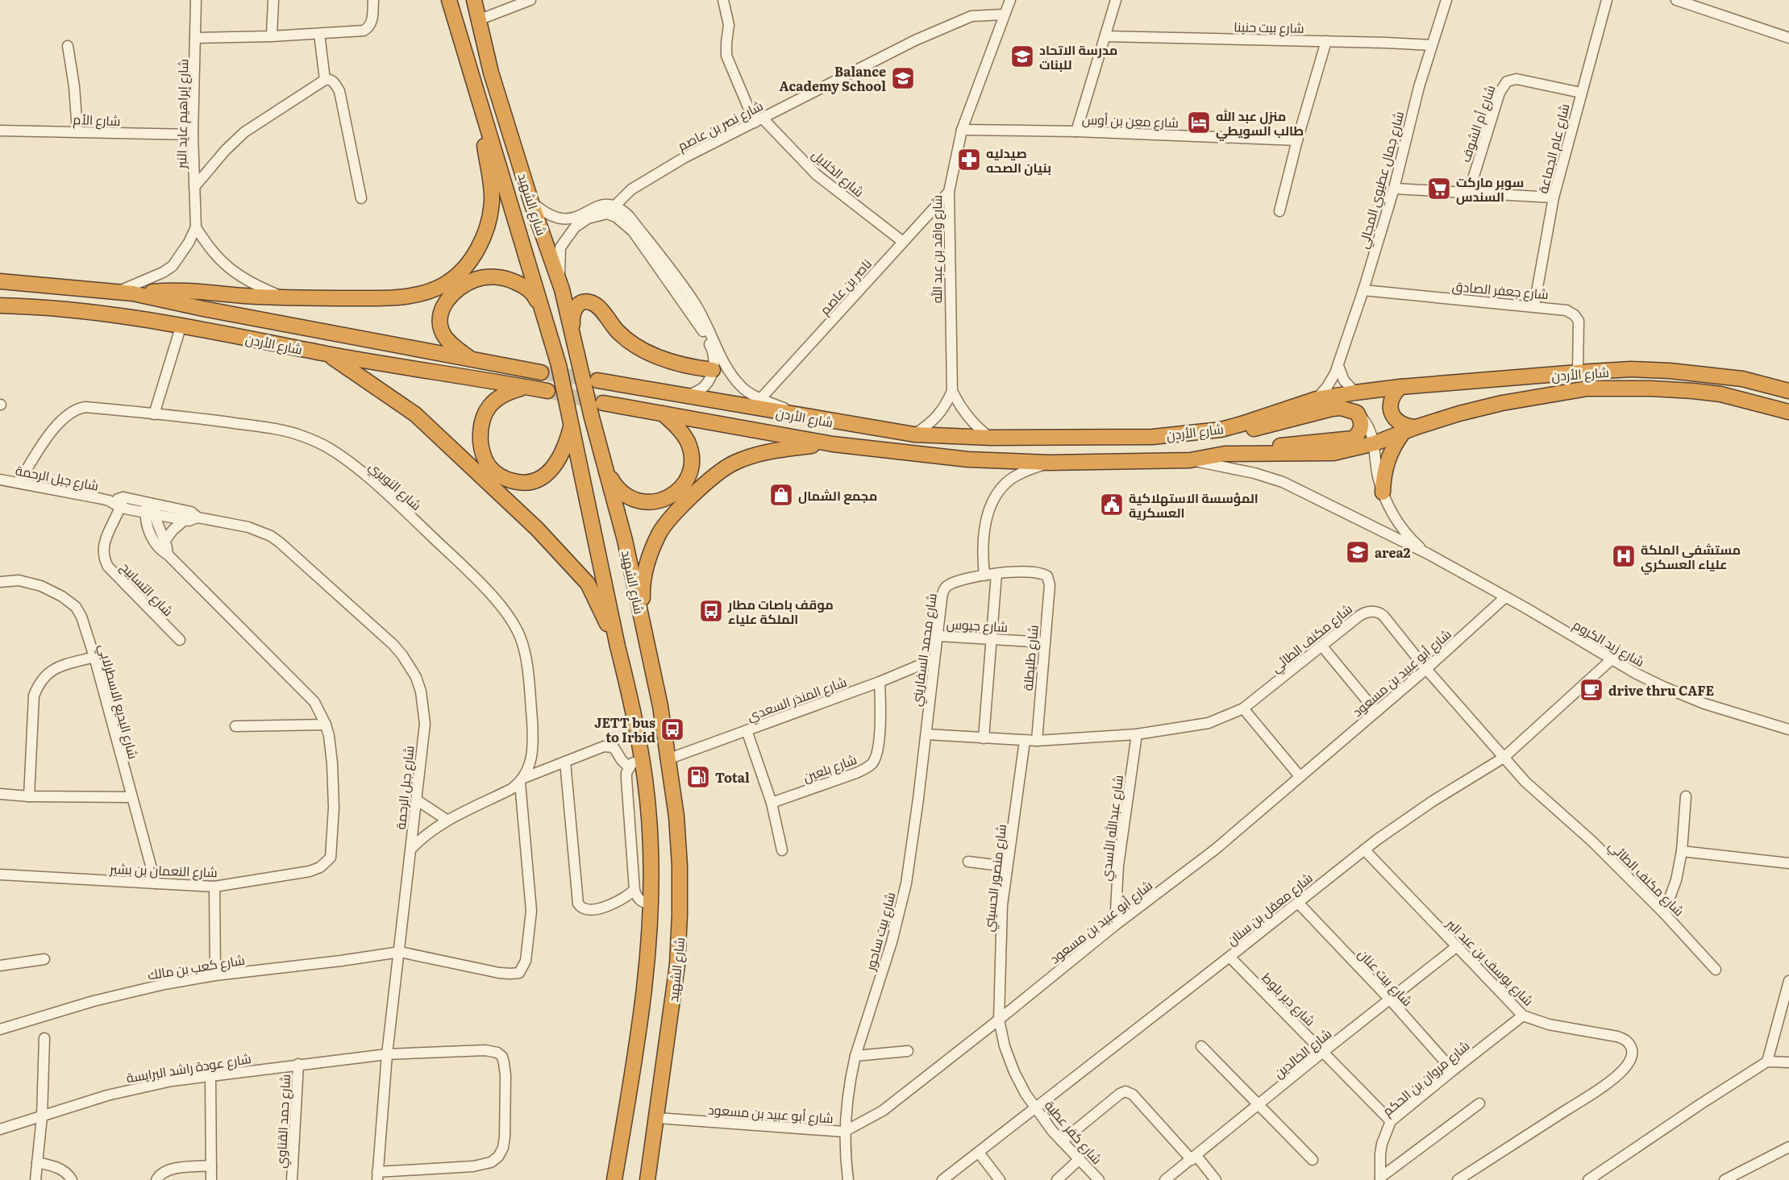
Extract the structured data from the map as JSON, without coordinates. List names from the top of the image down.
{
  "streets": {
    "highway": ["شارع الشهيد", "شارع الأردن"],
    "street": [
      "شارع بيت حنينا",
      "شارع إبراهيم عايد النبر",
      "شارع الأم",
      "شارع معن بن أوس",
      "شارع أم الشوف",
      "شارع نصر بن عاصم",
      "شارع عام الجماعة",
      "شارع الخلايل",
      "شارع جمال عطيوي المجالي",
      "شارع واقد بن عبد الله",
      "ناصر بن عاصم",
      "شارع جعفر الصادق",
      "شارع جبل الرحمة",
      "شارع النويري",
      "شارع التسابيح",
      "شارع جيوس",
      "شارع مكنف الطائي",
      "شارع زيد الكروم",
      "شارع محمد السفاريني",
      "شارع طليطلة",
      "شارع أبو عبيد بن مسعود",
      "شارع المنذر السعدي",
      "شارع البديع الاسطرلابي",
      "شارع بلعين",
      "شارع عبدالله الأسدي",
      "شارع النعمان بن بشير",
      "شارع منصور الحسيني",
      "شارع معقل بن سنان",
      "شارع بيت ساحور",
      "شارع يوسف بن عبد البر",
      "شارع كعب بن مالك",
      "شارع بيت عنان",
      "شارع دير بلوط",
      "شارع الخالدين",
      "شارع عودة راشد البرايسة",
      "شارع مروان بن الحكم",
      "شارع حمد القناوي",
      "شارع كفر عطية"
    ]
  },
  "crossings": [
    ["شارع بيت حنينا", "شارع جمال عطيوي المجالي"],
    ["شارع إبراهيم عايد النبر", "شارع الأم"],
    ["شارع معن بن أوس", "شارع واقد بن عبد الله"],
    ["شارع أم الشوف", "شارع عام الجماعة"],
    ["شارع نصر بن عاصم", "شارع الخلايل"],
    ["شارع نصر بن عاصم", "شارع الشهيد"],
    ["شارع نصر بن عاصم", "شارع واقد بن عبد الله"],
    ["شارع عام الجماعة", "شارع جعفر الصادق"],
    ["شارع الخلايل", "ناصر بن عاصم"],
    ["شارع جمال عطيوي المجالي", "شارع جعفر الصادق"],
    ["شارع جمال عطيوي المجالي", "شارع الأردن"],
    ["شارع الشهيد", "شارع أبو عبيد بن مسعود"],
    ["شارع الشهيد", "شارع المنذر السعدي"],
    ["شارع واقد بن عبد الله", "ناصر بن عاصم"],
    ["شارع واقد بن عبد الله", "شارع الأردن"],
    ["شارع جعفر الصادق", "شارع الأردن"],
    ["شارع الأردن", "شارع زيد الكروم"],
    ["شارع جبل الرحمة", "شارع النويري"],
    ["شارع جبل الرحمة", "شارع التسابيح"],
    ["شارع جبل الرحمة", "شارع النعمان بن بشير"],
    ["شارع جبل الرحمة", "شارع كعب بن مالك"],
    ["شارع جبل الرحمة", "شارع عودة راشد البرايسة"],
    ["شارع جيوس", "شارع محمد السفاريني"],
    ["شارع جيوس", "شارع طليطلة"],
    ["شارع مكنف الطائي", "شارع محمد السفاريني"],
    ["شارع مكنف الطائي", "شارع طليطلة"],
    ["شارع مكنف الطائي", "شارع أبو عبيد بن مسعود"],
    ["شارع مكنف الطائي", "شارع عبدالله الأسدي"],
    ["شارع مكنف الطائي", "شارع منصور الحسيني"],
    ["شارع مكنف الطائي", "شارع معقل بن سنان"],
    ["شارع مكنف الطائي", "شارع بيت ساحور"],
    ["شارع زيد الكروم", "شارع أبو عبيد بن مسعود"],
    ["شارع زيد الكروم", "شارع معقل بن سنان"],
    ["شارع محمد السفاريني", "شارع طليطلة"],
    ["شارع محمد السفاريني", "شارع المنذر السعدي"],
    ["شارع محمد السفاريني", "شارع بيت ساحور"],
    ["شارع أبو عبيد بن مسعود", "شارع عبدالله الأسدي"],
    ["شارع أبو عبيد بن مسعود", "شارع منصور الحسيني"],
    ["شارع أبو عبيد بن مسعود", "شارع بيت ساحور"],
    ["شارع أبو عبيد بن مسعود", "شارع كفر عطية"],
    ["شارع المنذر السعدي", "شارع بلعين"],
    ["شارع البديع الاسطرلابي", "شارع النعمان بن بشير"],
    ["شارع منصور الحسيني", "شارع كفر عطية"],
    ["شارع معقل بن سنان", "شارع يوسف بن عبد البر"],
    ["شارع معقل بن سنان", "شارع بيت عنان"],
    ["شارع معقل بن سنان", "شارع دير بلوط"],
    ["شارع معقل بن سنان", "شارع كفر عطية"],
    ["شارع يوسف بن عبد البر", "شارع الخالدين"],
    ["شارع يوسف بن عبد البر", "شارع مروان بن الحكم"],
    ["شارع بيت عنان", "شارع الخالدين"],
    ["شارع بيت عنان", "شارع مروان بن الحكم"],
    ["شارع دير بلوط", "شارع الخالدين"],
    ["شارع دير بلوط", "شارع مروان بن الحكم"],
    ["شارع عودة راشد البرايسة", "شارع حمد القناوي"]
  ],
  "places": {
    "school or university": ["مدرسة الاتحاد للبنات", "Balance Academy School", "area2"],
    "hotel": ["منزل عبد الله طالب السويطي"],
    "pharmacy": ["صيدليه بنيان الصحه"],
    "supermarket": ["سوبر ماركت السندس"],
    "shop": ["مجمع الشمال"],
    "public building": ["المؤسسة الاستهلاكية العسكرية"],
    "hospital": ["مستشفى الملكة علياء العسكري"],
    "bus stop": ["موقف باصات مطار الملكة علياء", "JETT bus to Irbid"],
    "cafe": ["drive thru CAFE"],
    "fuel station": ["Total"]
  }
}
